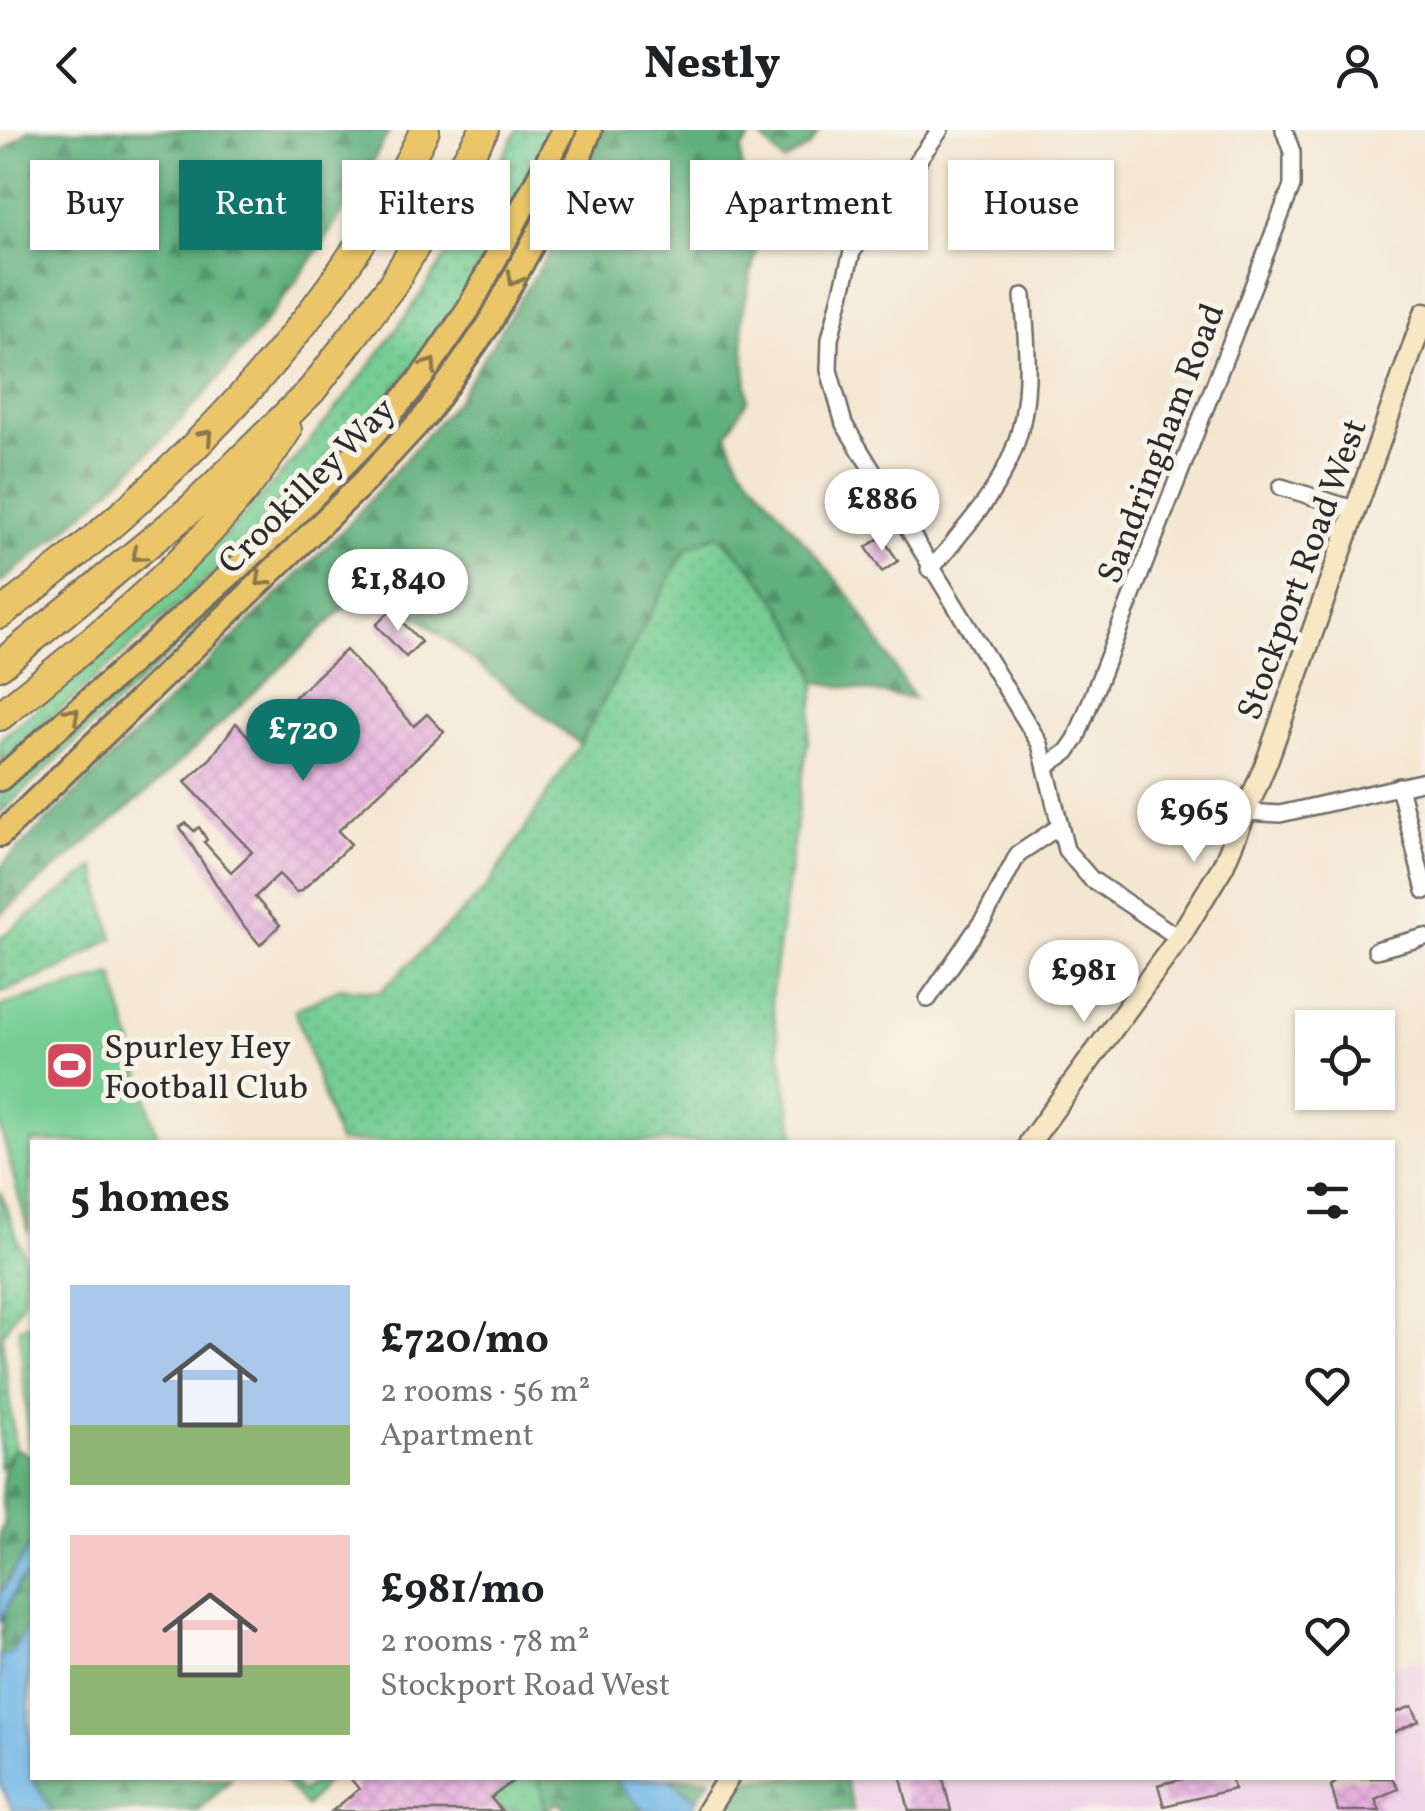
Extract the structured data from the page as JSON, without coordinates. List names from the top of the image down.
{
  "streets": {
    "main road": ["Crookilley Way", "Stockport Road West"],
    "street": ["Sandringham Road"]
  },
  "places": {
    "sports": ["Spurley Hey Football Club"]
  },
  "page": {
    "header": "Nestly",
    "chip": [
      "Buy",
      "Rent",
      "Filters",
      "New",
      "Apartment",
      "House"
    ],
    "price": [
      "£886",
      "£1,840",
      "£720",
      "£965",
      "£981"
    ],
    "heading": "5 homes",
    "list": [
      {
        "name": "£720/mo",
        "note": "2 rooms · 56 m² · Apartment"
      },
      {
        "name": "£981/mo",
        "note": "2 rooms · 78 m² · Stockport Road West"
      }
    ]
  }
}
